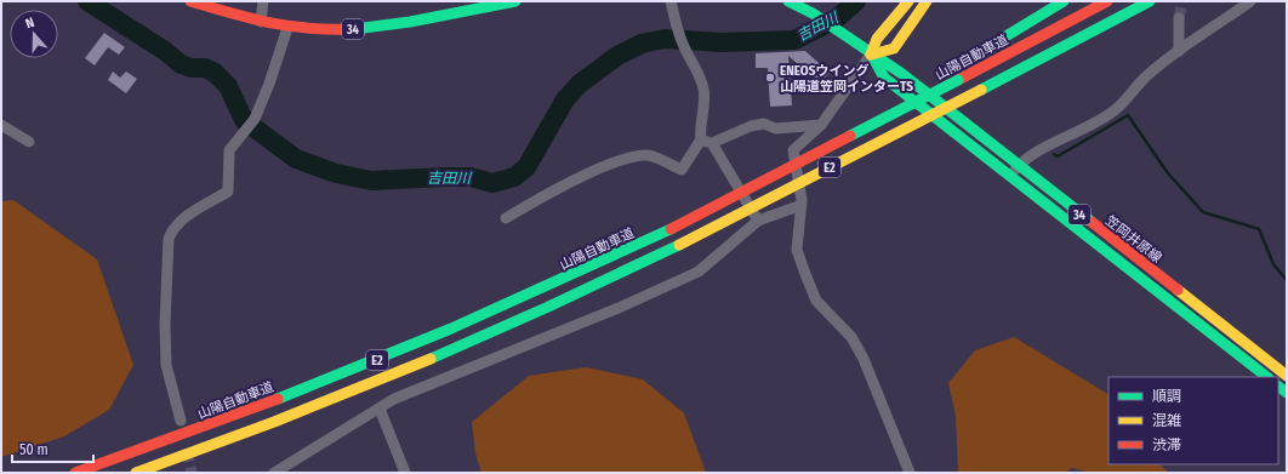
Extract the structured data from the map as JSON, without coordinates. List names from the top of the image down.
{
  "streets": {
    "main road": [
      "34",
      "山陽自動車道",
      "E2",
      "笠岡井原線"
    ]
  },
  "water": ["吉田川"],
  "places": ["ENEOSウイング 山陽道笠岡インターTS"],
  "legend": ["順調", "混雑", "渋滞"],
  "scale_bar": "50 m",
  "north": "top"
}
